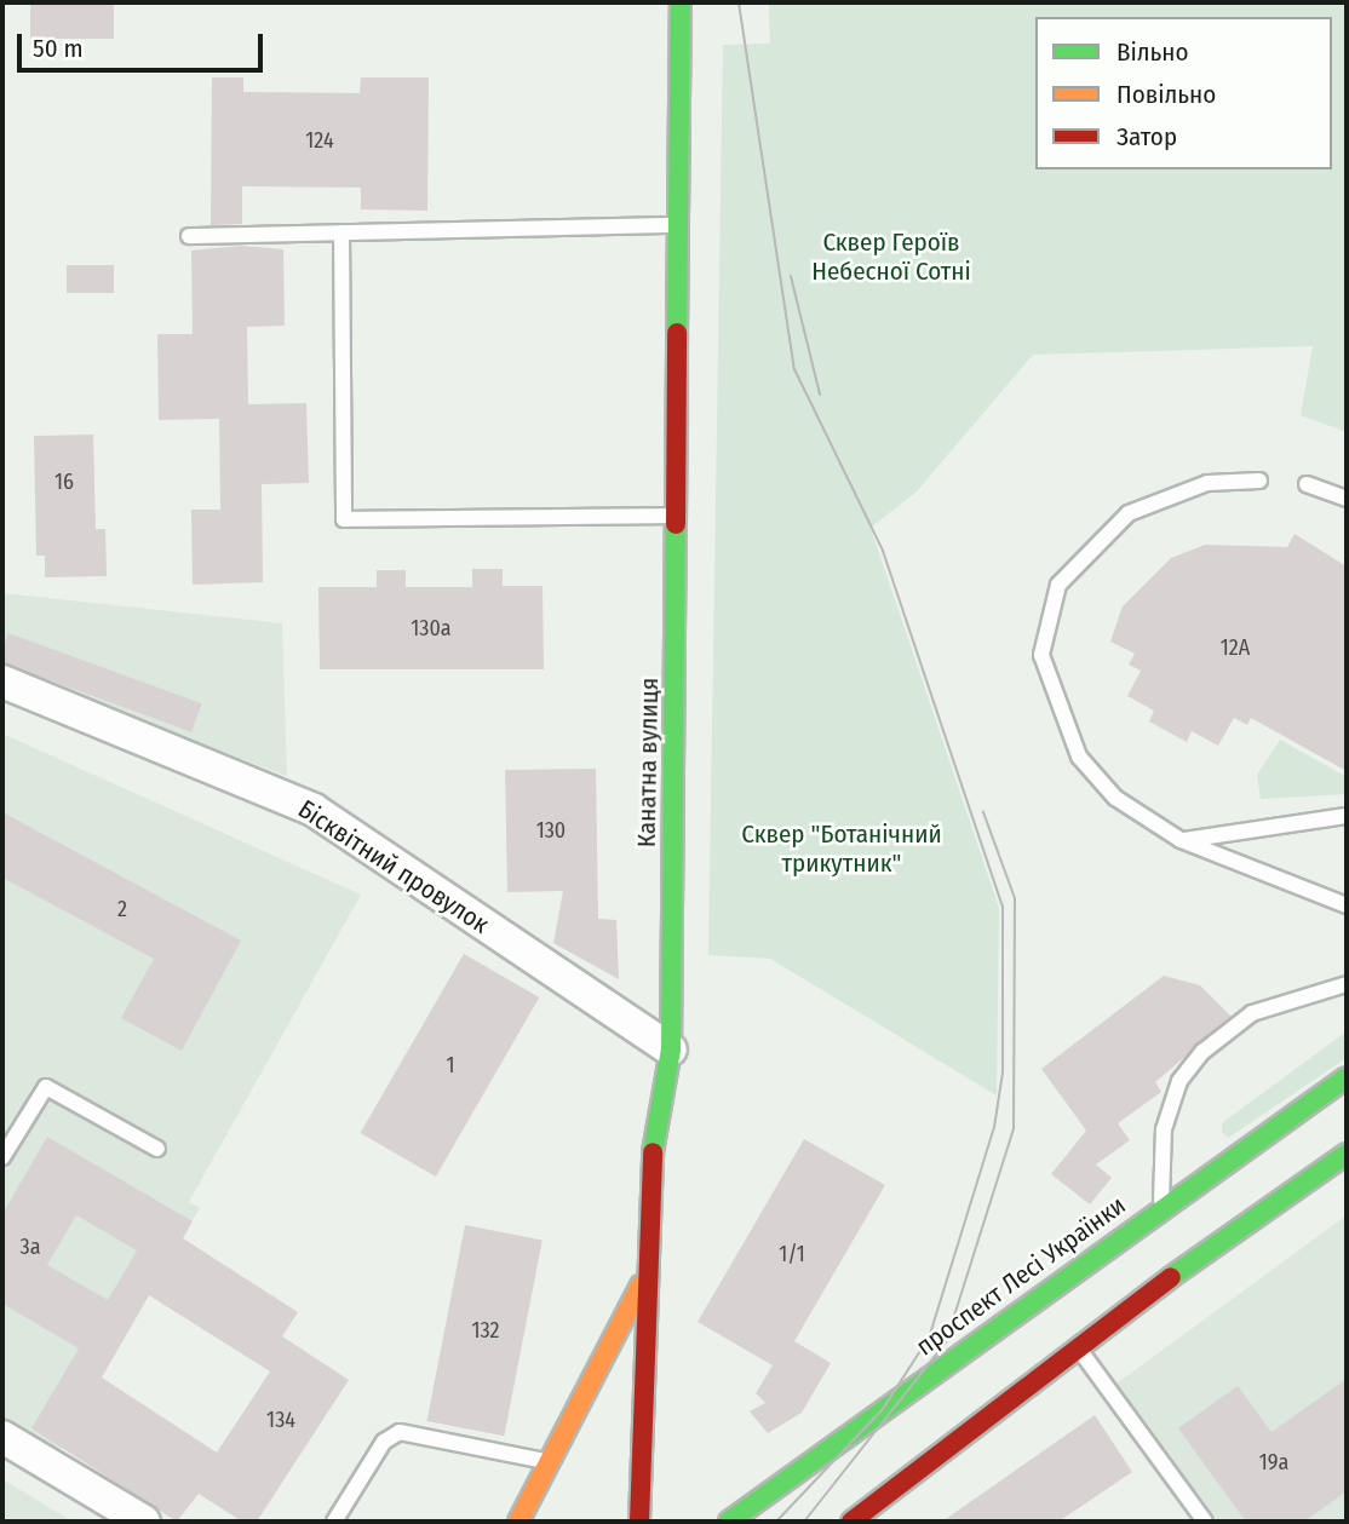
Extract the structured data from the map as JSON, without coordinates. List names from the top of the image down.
{
  "streets": {
    "main road": ["Канатна вулиця", "проспект Лесі Українки"],
    "street": ["Бісквітний провулок"]
  },
  "crossings": [
    ["Канатна вулиця", "Бісквітний провулок"]
  ],
  "parks": ["Сквер Героїв Небесної Сотні", "Сквер \"Ботанічний трикутник\""],
  "house_numbers": [
    "124",
    "16",
    "130а",
    "12А",
    "130",
    "2",
    "1",
    "3а",
    "1/1",
    "132",
    "134",
    "19а"
  ],
  "legend": ["Вільно", "Повільно", "Затор"],
  "scale_bar": "50 m"
}
